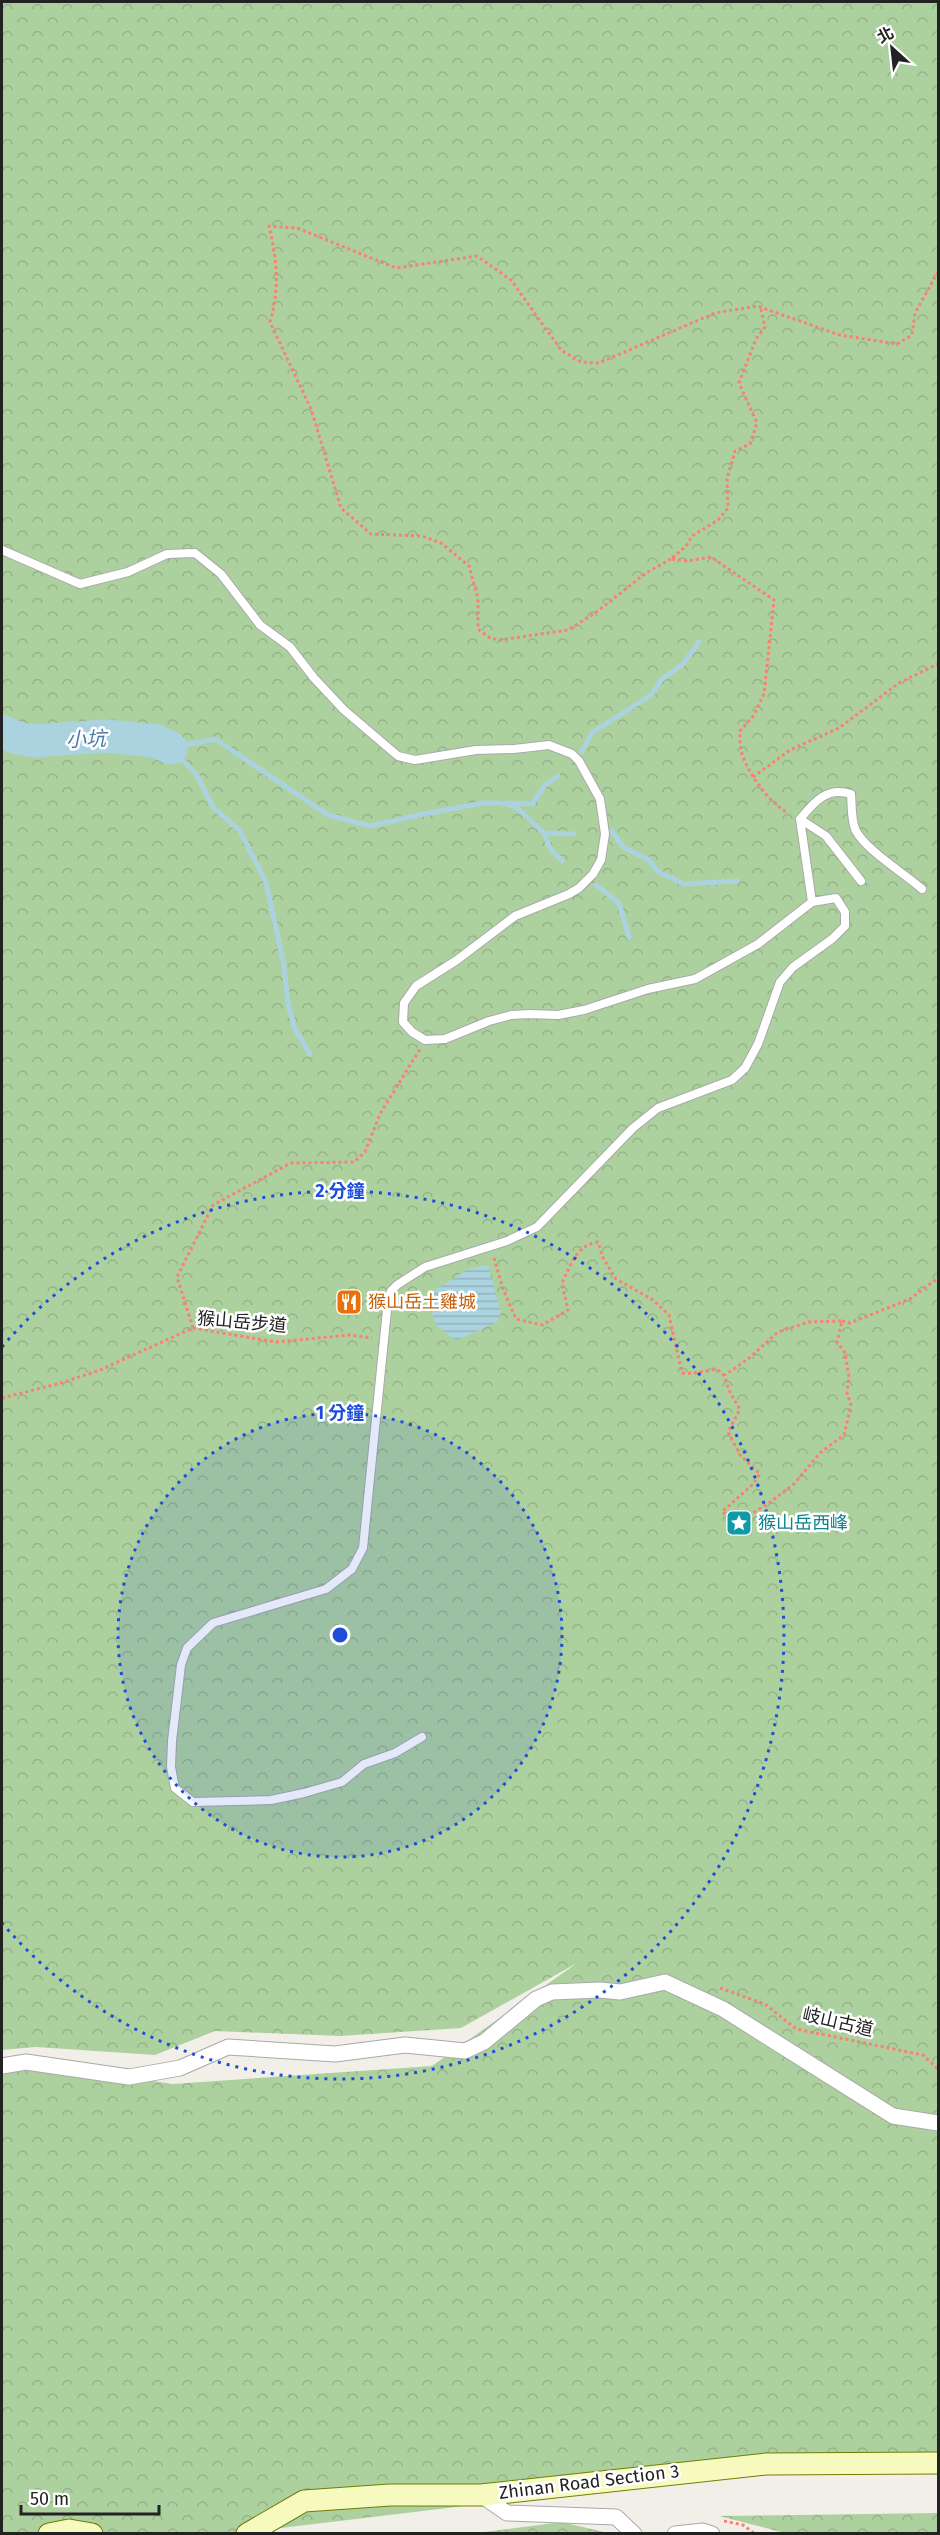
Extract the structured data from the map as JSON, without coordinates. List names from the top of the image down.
{
  "streets": {
    "street": ["Zhinan Road Section 3"],
    "path": ["猴山岳步道", "岐山古道"]
  },
  "water": ["小坑"],
  "places": {
    "restaurant": ["猴山岳土雞城"],
    "place": ["猴山岳西峰"]
  },
  "scale_bar": "50 m",
  "north": "top left",
  "rings": ["2 分鐘", "1 分鐘"]
}
